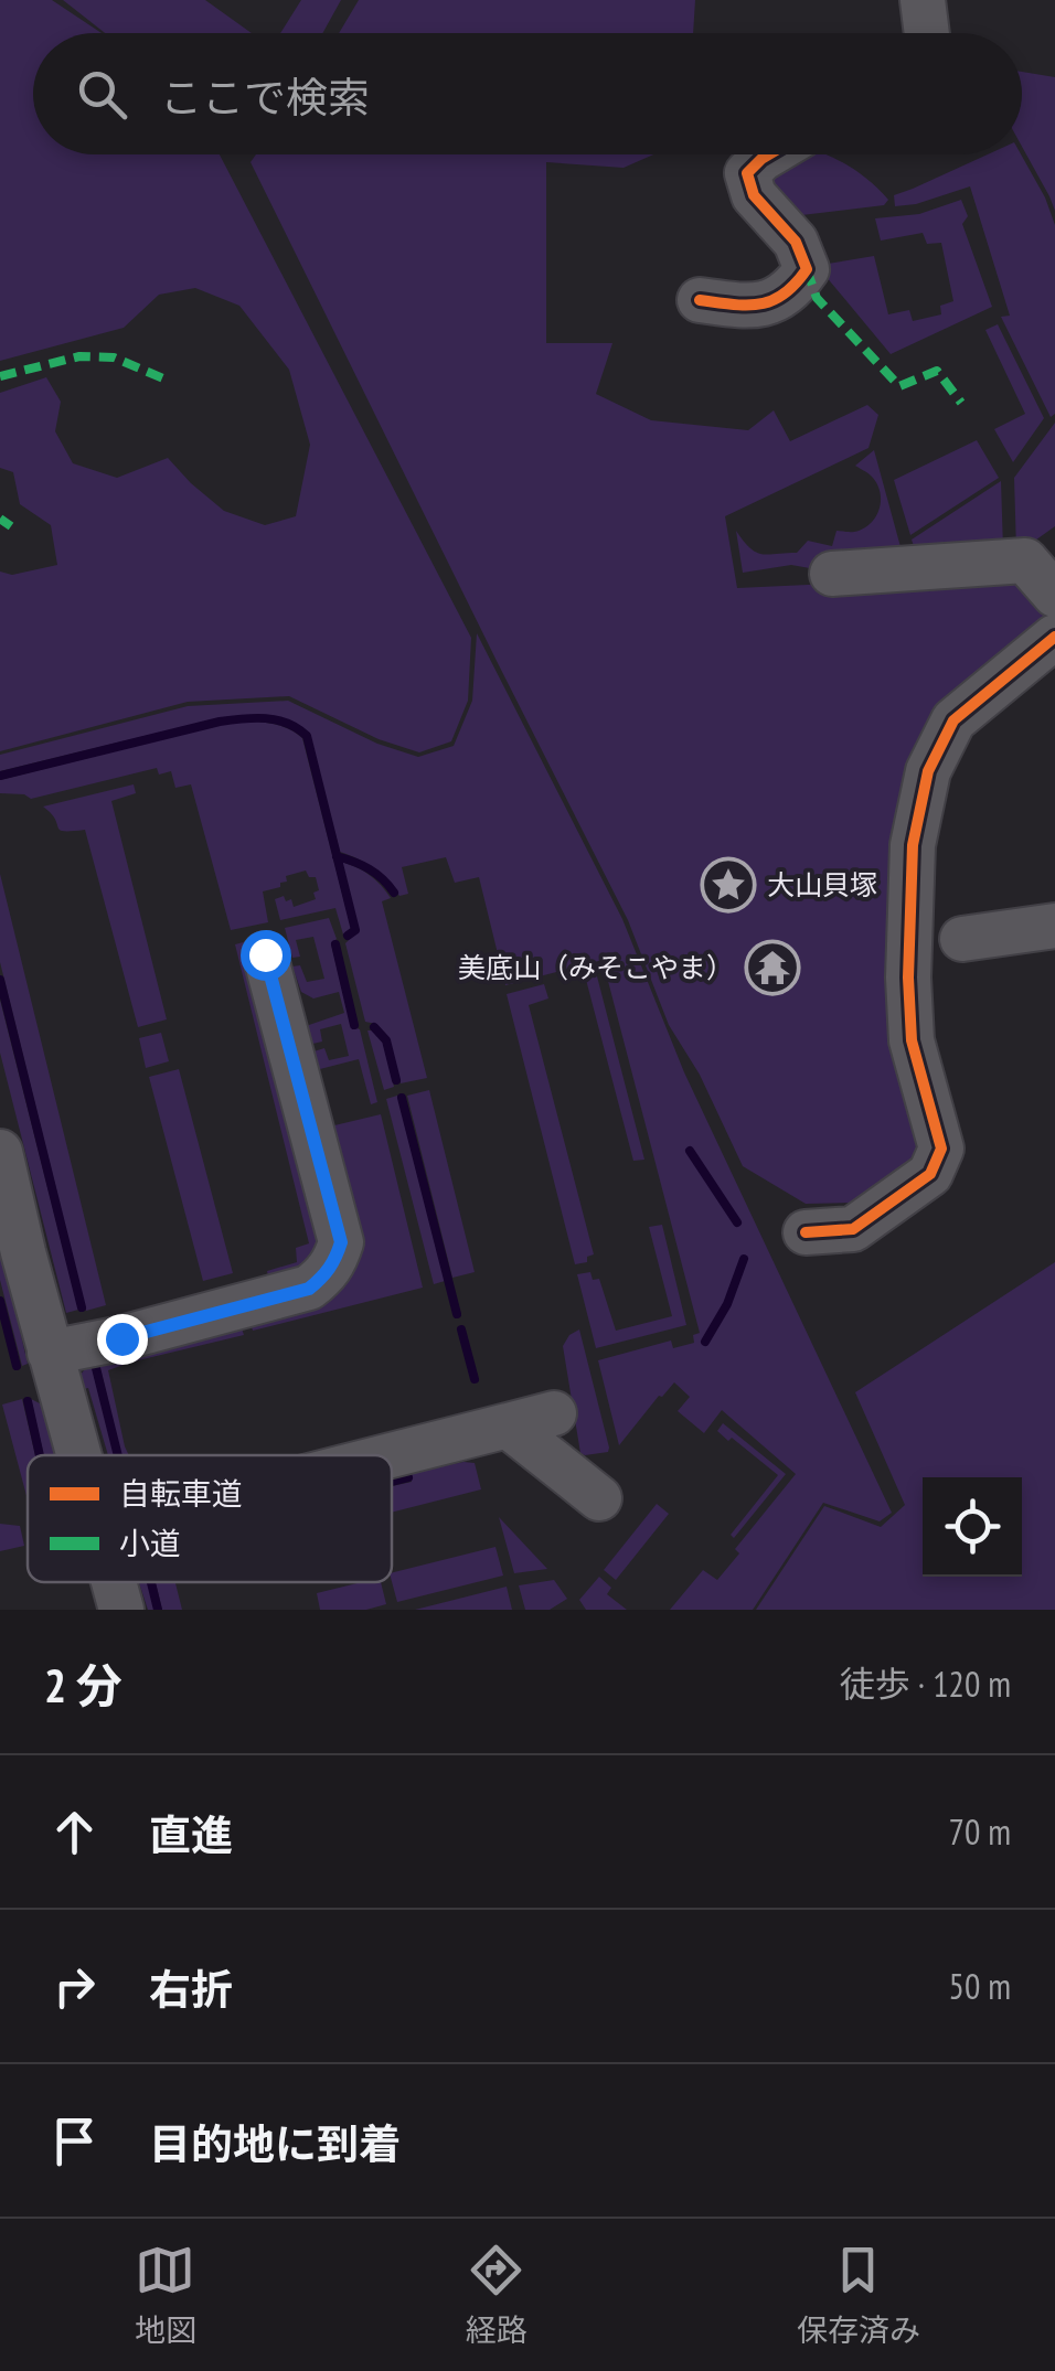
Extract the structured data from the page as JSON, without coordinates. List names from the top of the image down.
{
  "places": {
    "place": ["大山貝塚"],
    "temple": ["美底山（みそこやま）"]
  },
  "legend": ["自転車道", "小道"],
  "page": {
    "search": "ここで検索",
    "heading": ["2 分", "徒歩 · 120 m"],
    "list": [
      ["直進", "70 m"],
      ["右折", "50 m"],
      "目的地に到着"
    ],
    "nav": ["地図", "経路", "保存済み"]
  }
}
